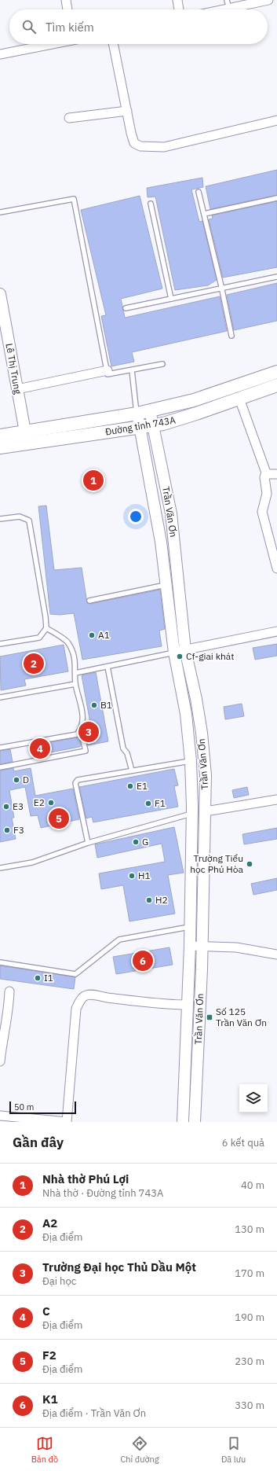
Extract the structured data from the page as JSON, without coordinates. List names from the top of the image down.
{
  "streets": {
    "main road": ["Đường tỉnh 743A"],
    "street": ["Lê Thị Trung", "Trần Văn Ơn"]
  },
  "crossings": [
    ["Lê Thị Trung", "Đường tỉnh 743A"],
    ["Đường tỉnh 743A", "Trần Văn Ơn"]
  ],
  "places": {
    "other": [
      "A1",
      "Cf-giai khát",
      "B1",
      "D",
      "E1",
      "E2",
      "F1",
      "E3",
      "F3",
      "G",
      "Trường Tiểu học Phú Hòa",
      "H1",
      "H2",
      "I1"
    ],
    "transit": ["Số 125 Trần Văn Ơn"]
  },
  "scale_bar": "50 m",
  "page": {
    "search": "Tìm kiếm",
    "pins": [
      "1",
      "2",
      "3",
      "4",
      "5",
      "6"
    ],
    "scale": "50 m",
    "heading": ["Gần đây", "6 kết quả"],
    "list": [
      {
        "mark": "1",
        "name": "Nhà thờ Phú Lợi",
        "note": "Nhà thờ · Đường tỉnh 743A",
        "value": "40 m"
      },
      {
        "mark": "2",
        "name": "A2",
        "note": "Địa điểm",
        "value": "130 m"
      },
      {
        "mark": "3",
        "name": "Trường Đại học Thủ Dầu Một",
        "note": "Đại học",
        "value": "170 m"
      },
      {
        "mark": "4",
        "name": "C",
        "note": "Địa điểm",
        "value": "190 m"
      },
      {
        "mark": "5",
        "name": "F2",
        "note": "Địa điểm",
        "value": "230 m"
      },
      {
        "mark": "6",
        "name": "K1",
        "note": "Địa điểm · Trần Văn Ơn",
        "value": "330 m"
      }
    ],
    "nav": ["Bản đồ", "Chỉ đường", "Đã lưu"]
  }
}
